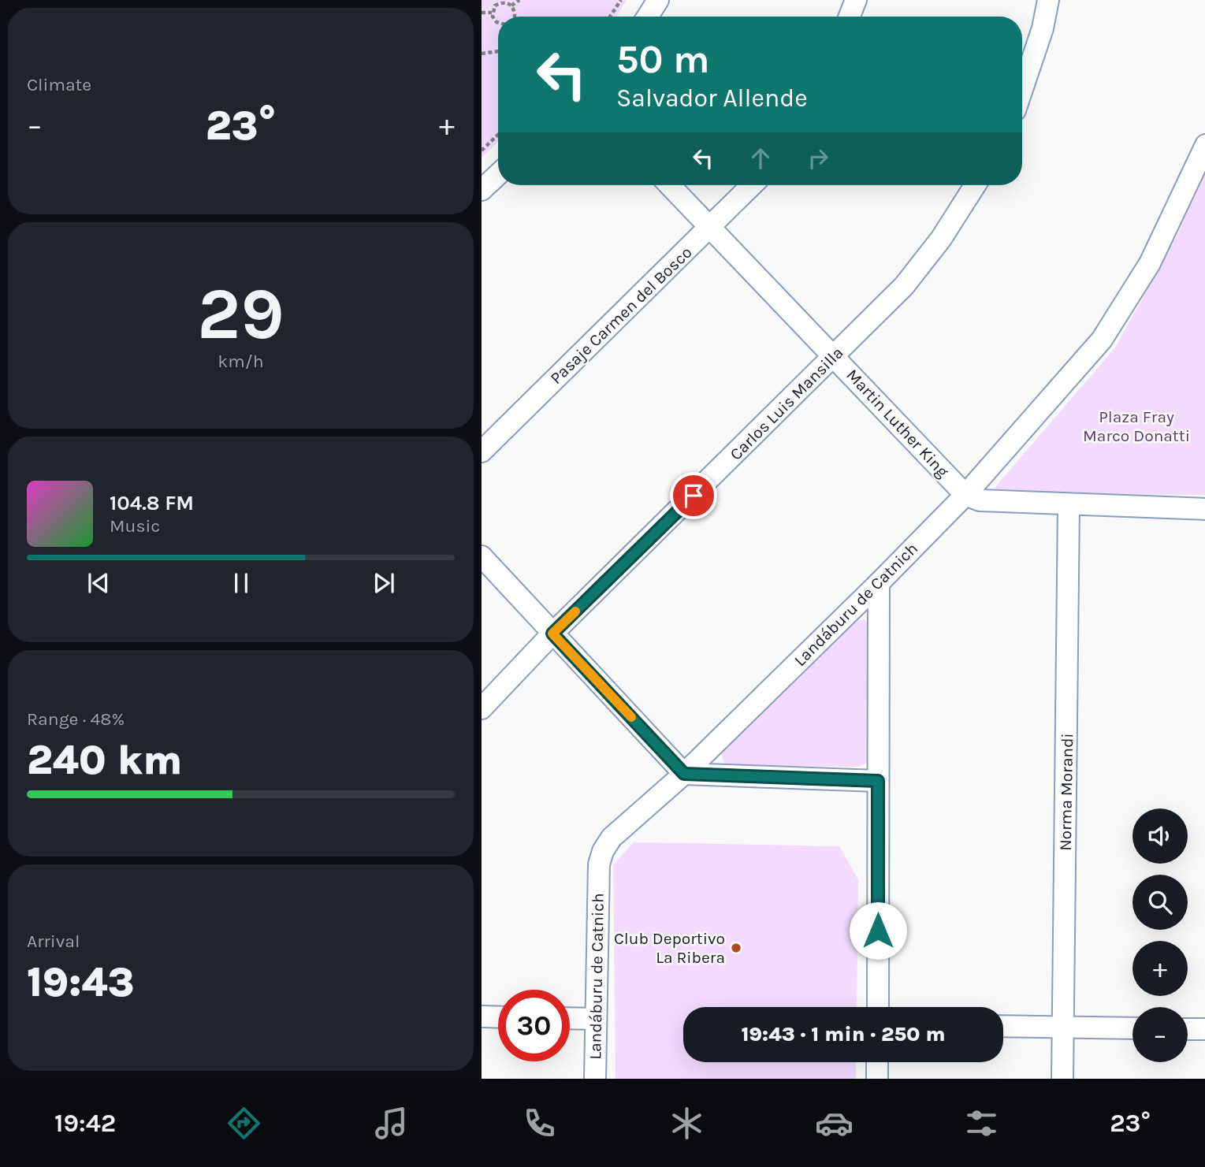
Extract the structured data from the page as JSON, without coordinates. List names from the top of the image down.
{
  "streets": {
    "street": [
      "Pasaje Carmen del Bosco",
      "Carlos Luis Mansilla",
      "Martin Luther King",
      "Landáburu de Catnich",
      "Norma Morandi"
    ]
  },
  "crossings": [
    ["Pasaje Carmen del Bosco", "Martin Luther King"],
    ["Carlos Luis Mansilla", "Martin Luther King"],
    ["Martin Luther King", "Landáburu de Catnich"]
  ],
  "parks": ["Plaza Fray Marco Donatti"],
  "places": ["Club Deportivo La Ribera"],
  "page": {
    "tile": [
      "Climate",
      ["29", "km/h"],
      ["Range · 48%", "240 km"],
      ["Arrival", "19:43"]
    ],
    "turn": ["50 m", "Salvador Allende"],
    "heat": ["−", "23°", "+"],
    "song": ["104.8 FM", "Music"],
    "map_buttons": ["+", "−"],
    "limit": "30",
    "trip": "19:43 · 1 min · 250 m",
    "tabs": ["19:42", "23°"]
  }
}
